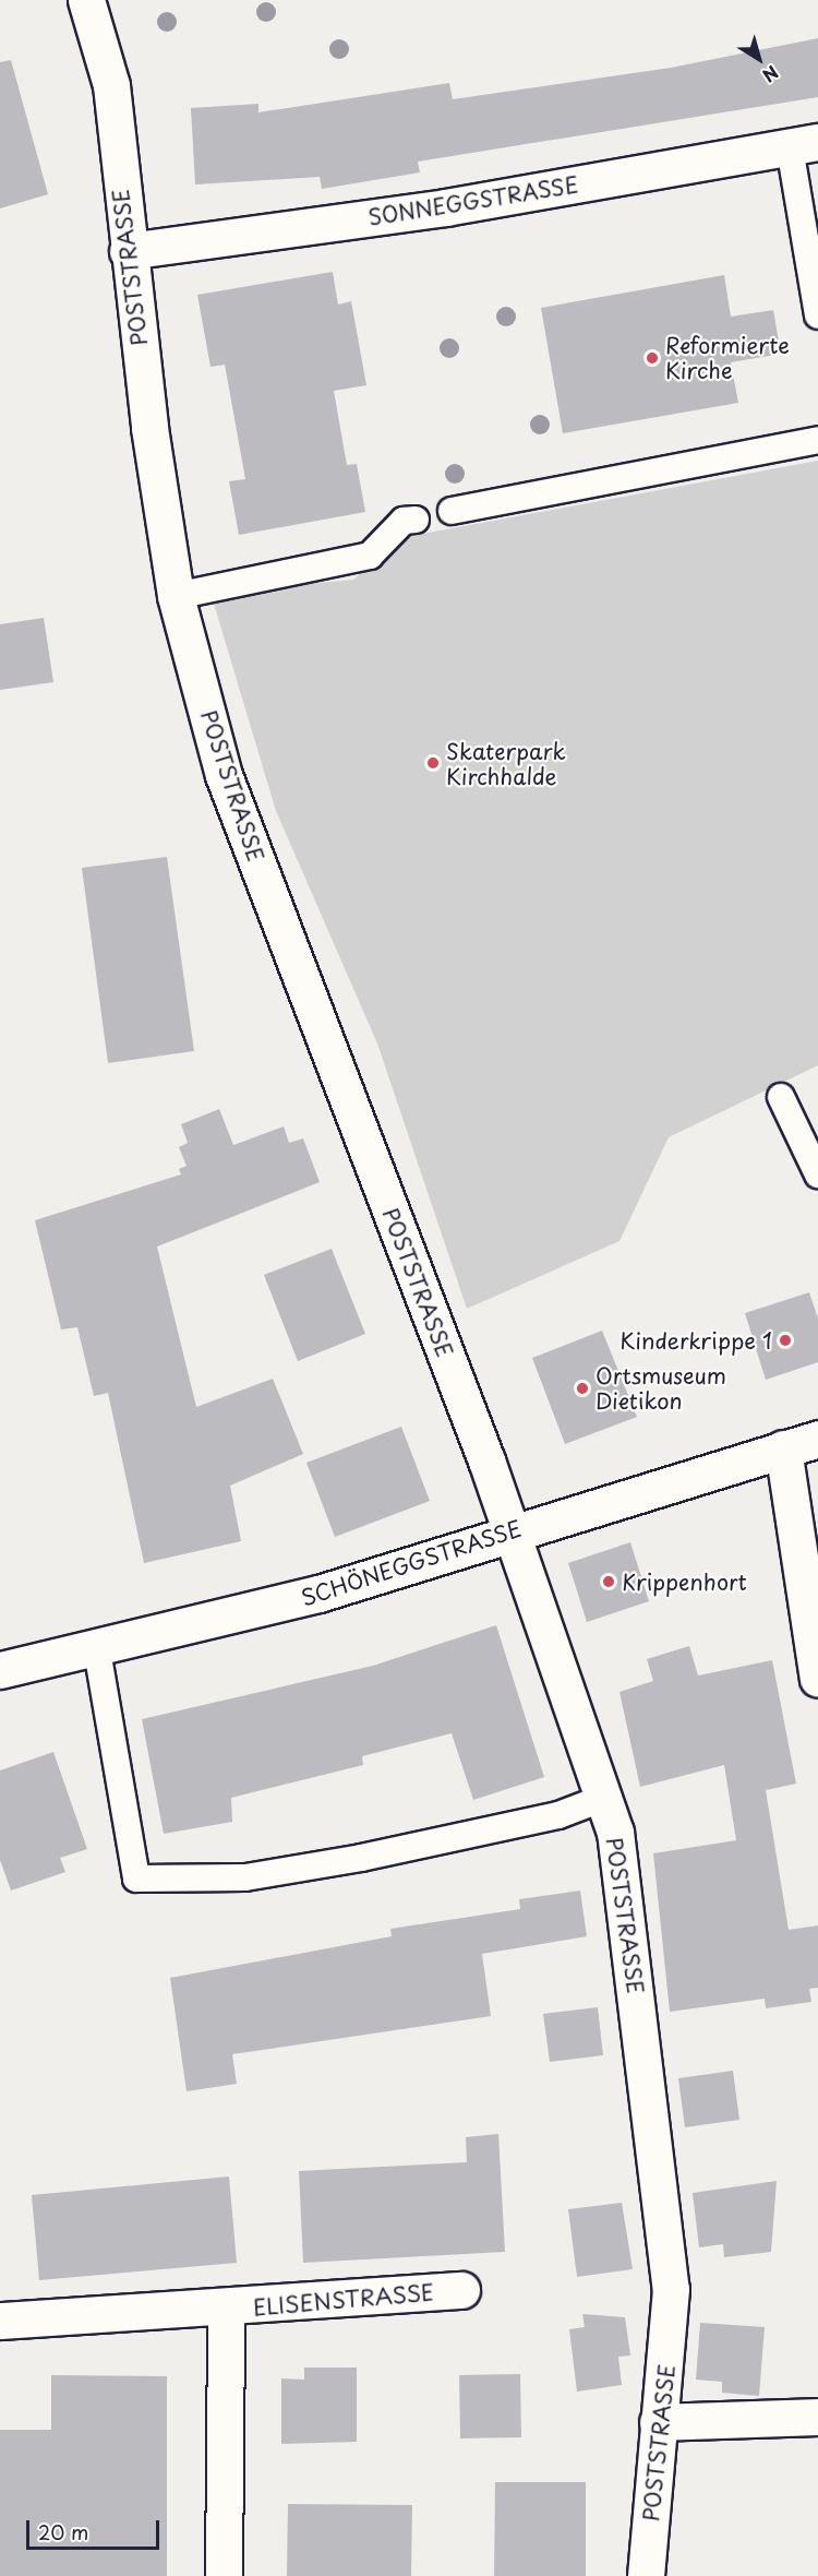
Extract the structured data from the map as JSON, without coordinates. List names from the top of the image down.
{
  "streets": {
    "street": [
      "SONNEGGSTRASSE",
      "POSTSTRASSE",
      "SCHÖNEGGSTRASSE",
      "ELISENSTRASSE"
    ]
  },
  "crossings": [
    ["SONNEGGSTRASSE", "POSTSTRASSE"],
    ["POSTSTRASSE", "SCHÖNEGGSTRASSE"]
  ],
  "places": [
    "Reformierte Kirche",
    "Skaterpark Kirchhalde",
    "Kinderkrippe 1",
    "Ortsmuseum Dietikon",
    "Krippenhort"
  ],
  "scale_bar": "20 m",
  "north": "bottom right"
}
